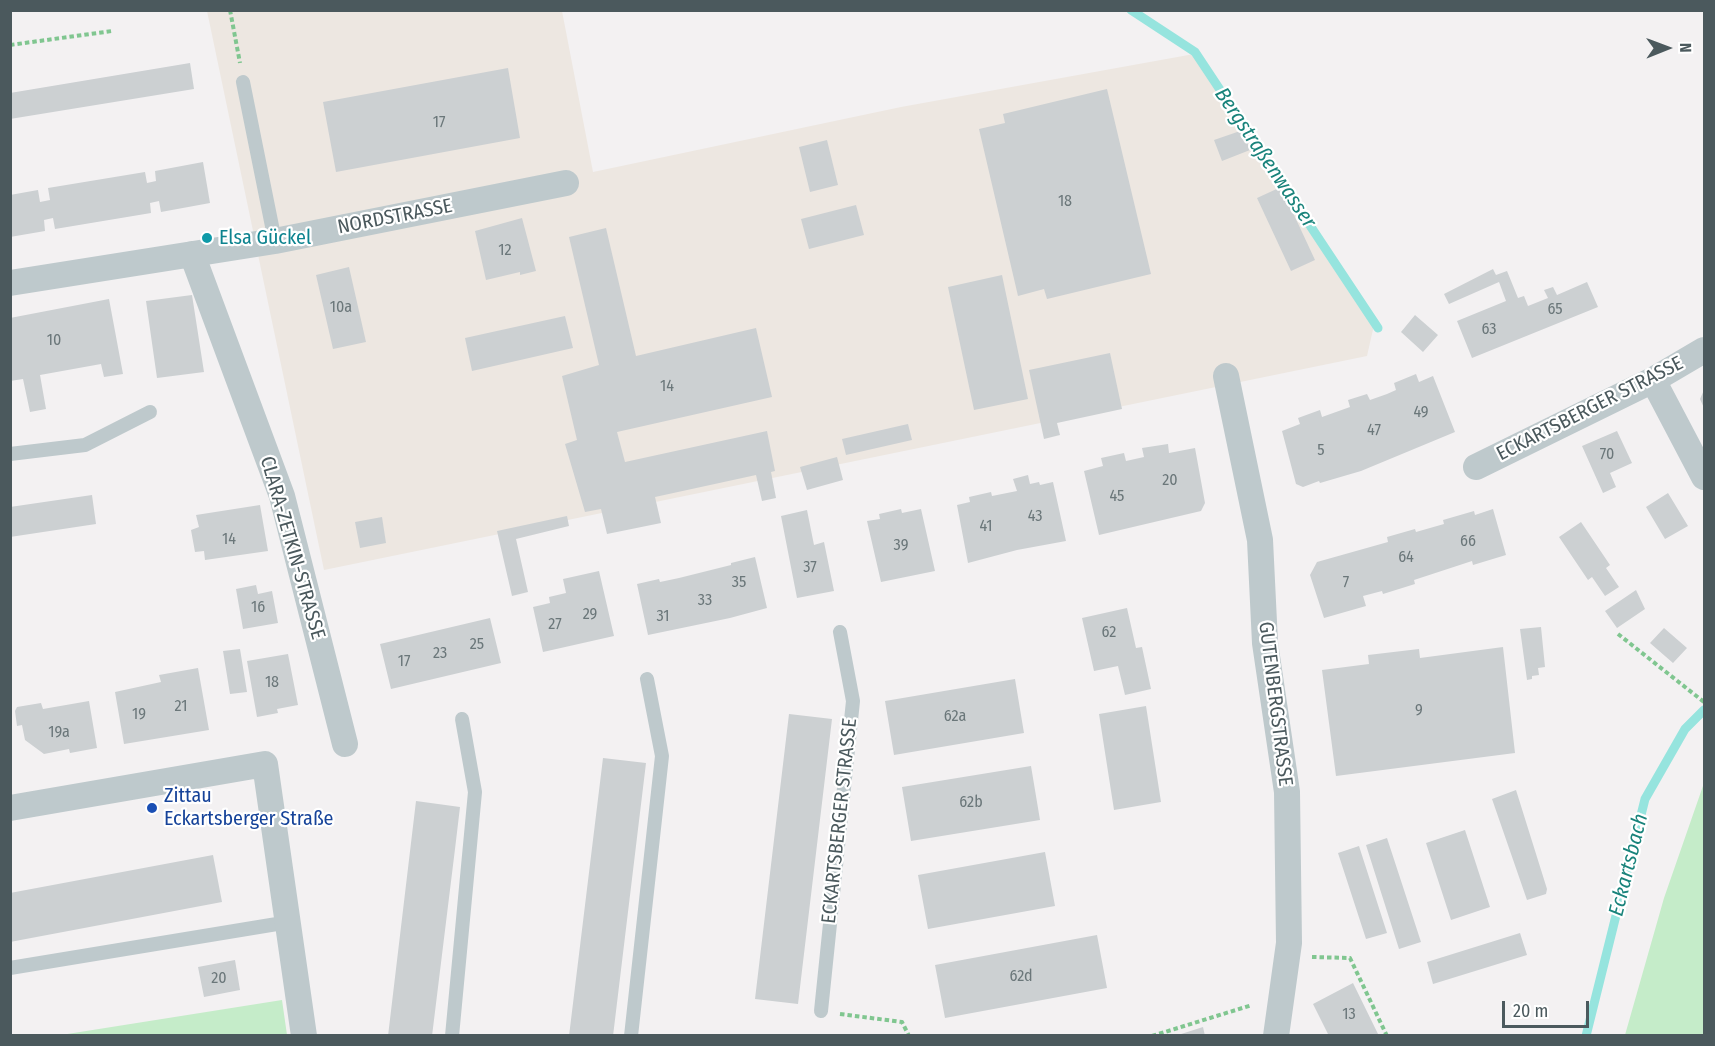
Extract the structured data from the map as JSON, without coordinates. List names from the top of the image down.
{
  "streets": {
    "street": [
      "NORDSTRASSE",
      "ECKARTSBERGER STRASSE",
      "CLARA-ZETKIN-STRASSE",
      "GUTENBERGSTRASSE"
    ]
  },
  "crossings": [
    ["NORDSTRASSE", "CLARA-ZETKIN-STRASSE"]
  ],
  "water": ["Bergstraßenwasser", "Eckartsbach"],
  "places": ["Elsa Gückel", "Zittau Eckartsberger Straße"],
  "house_numbers": [
    "17",
    "18",
    "12",
    "10a",
    "65",
    "63",
    "10",
    "14",
    "49",
    "47",
    "5",
    "70",
    "20",
    "45",
    "43",
    "41",
    "14",
    "66",
    "39",
    "64",
    "37",
    "35",
    "7",
    "33",
    "16",
    "29",
    "31",
    "27",
    "62",
    "25",
    "23",
    "17",
    "18",
    "21",
    "9",
    "19",
    "62a",
    "19a",
    "62b",
    "62d",
    "20",
    "13"
  ],
  "scale_bar": "20 m",
  "north": "right"
}
